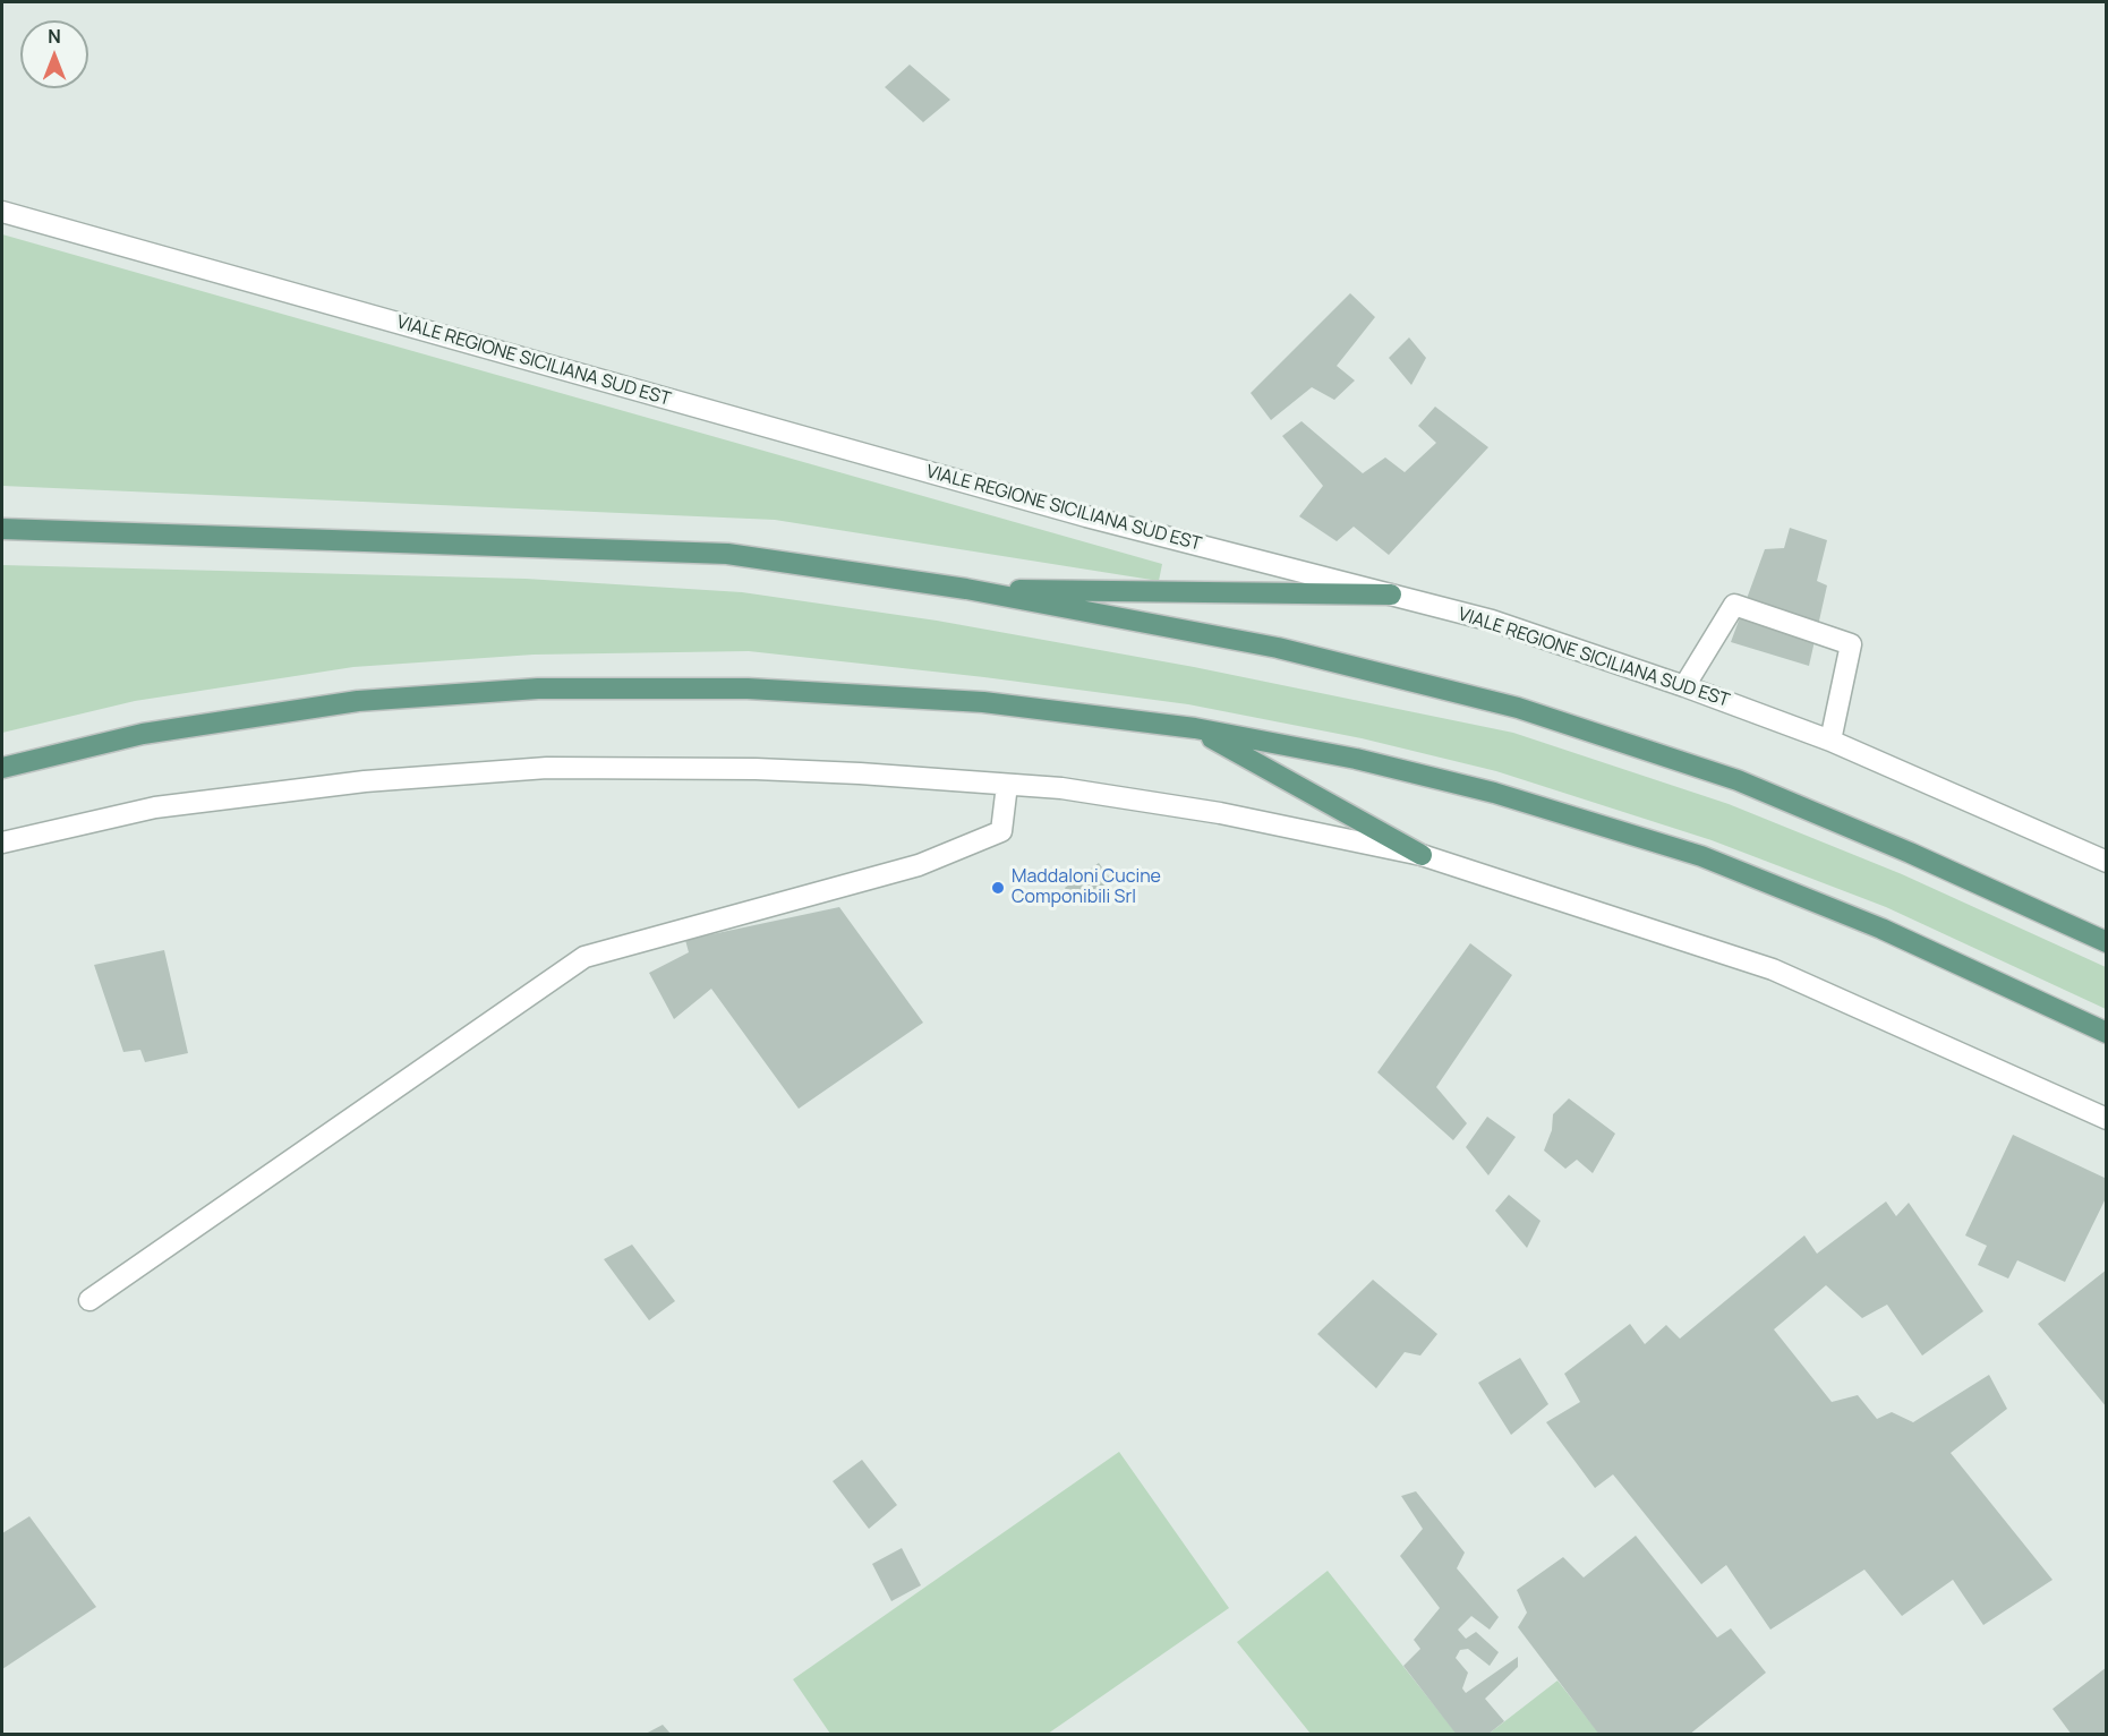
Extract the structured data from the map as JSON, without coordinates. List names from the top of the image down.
{
  "streets": {
    "street": ["VIALE REGIONE SICILIANA SUD EST"]
  },
  "places": ["Maddaloni Cucine Componibili Srl"],
  "north": "top"
}
